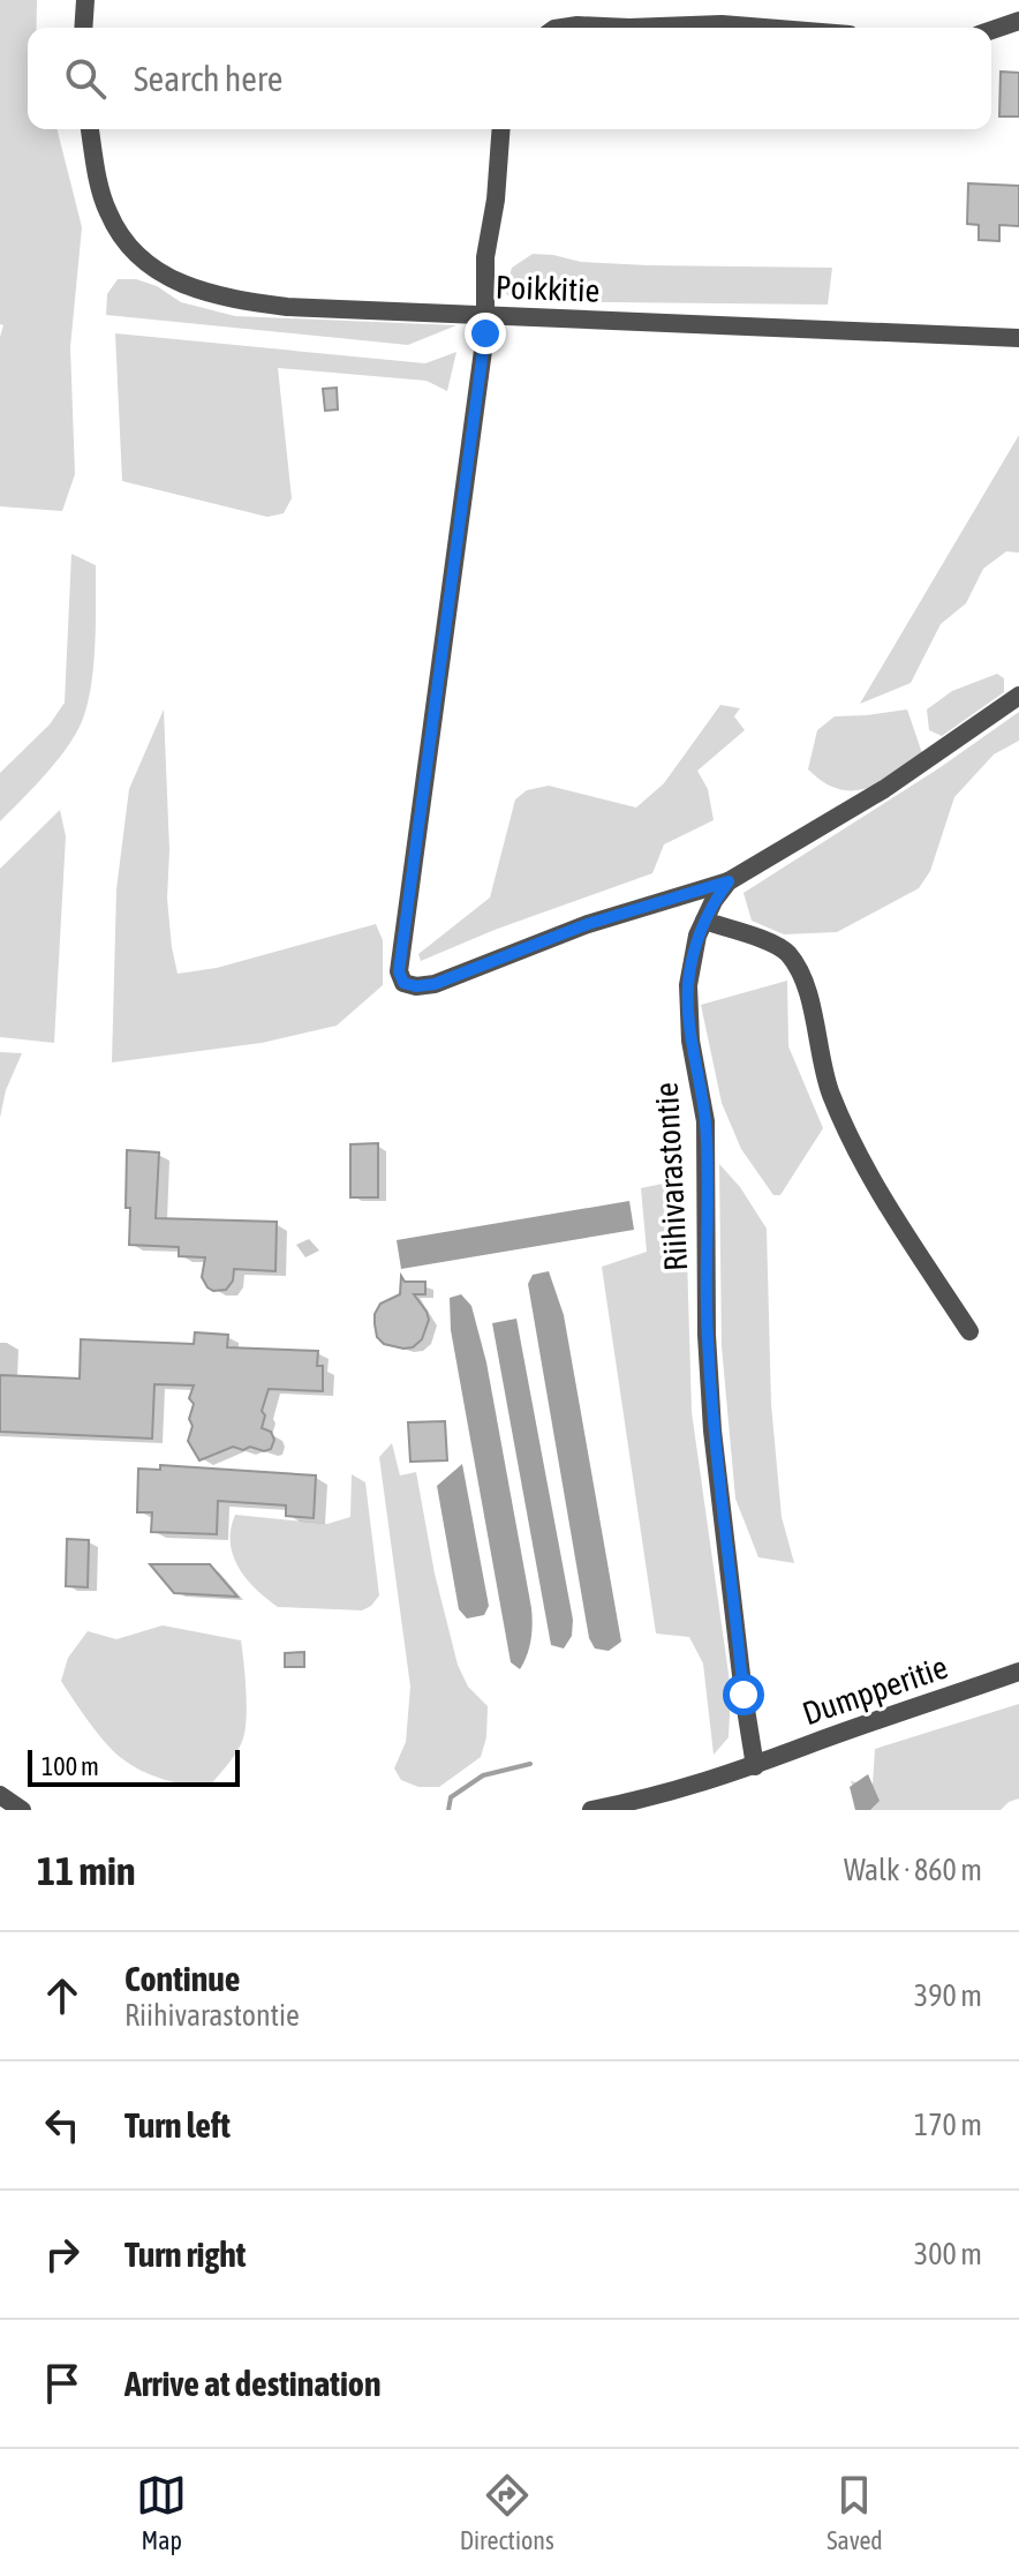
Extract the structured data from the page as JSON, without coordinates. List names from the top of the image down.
{
  "streets": {
    "street": ["Poikkitie", "Riihivarastontie", "Dumpperitie"]
  },
  "crossings": [
    ["Riihivarastontie", "Dumpperitie"]
  ],
  "scale_bar": "100 m",
  "page": {
    "search": "Search here",
    "scale": "100 m",
    "heading": ["11 min", "Walk · 860 m"],
    "list": [
      ["Continue", "Riihivarastontie", "390 m"],
      ["Turn left", "170 m"],
      ["Turn right", "300 m"],
      "Arrive at destination"
    ],
    "nav": ["Map", "Directions", "Saved"]
  }
}
